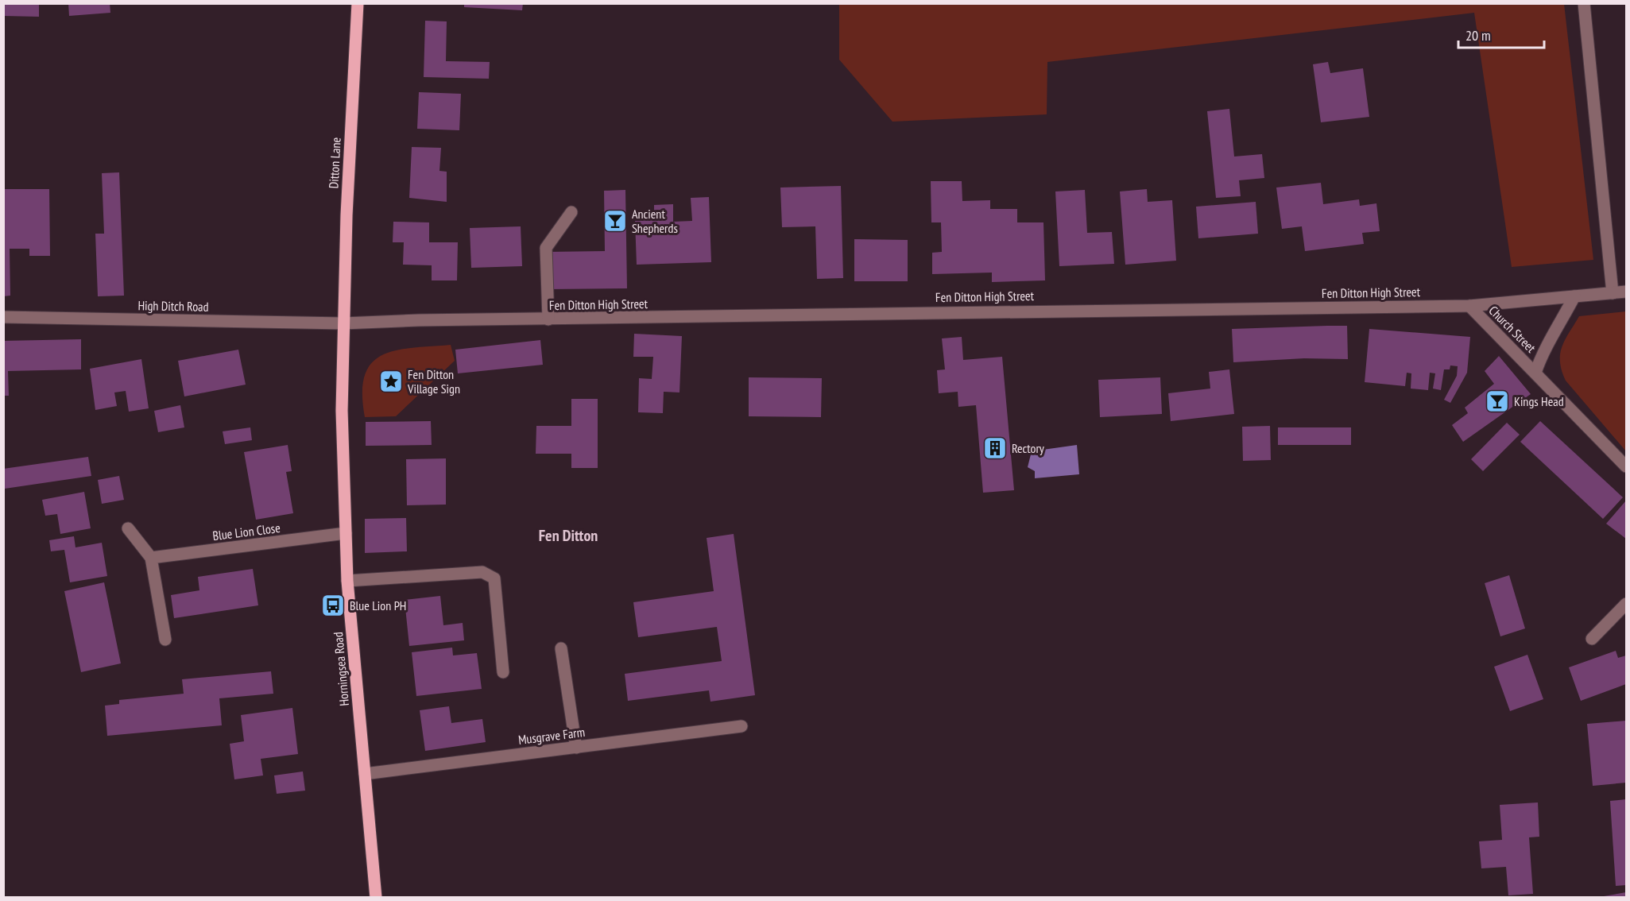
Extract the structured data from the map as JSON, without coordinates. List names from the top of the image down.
{
  "streets": {
    "main road": ["Ditton Lane", "Horningsea Road"],
    "street": [
      "Fen Ditton High Street",
      "High Ditch Road",
      "Church Street",
      "Blue Lion Close",
      "Musgrave Farm"
    ]
  },
  "crossings": [
    ["Ditton Lane", "Fen Ditton High Street"],
    ["Ditton Lane", "High Ditch Road"],
    ["Ditton Lane", "Horningsea Road"],
    ["Fen Ditton High Street", "High Ditch Road"],
    ["Fen Ditton High Street", "Church Street"],
    ["Fen Ditton High Street", "Horningsea Road"],
    ["High Ditch Road", "Horningsea Road"],
    ["Blue Lion Close", "Horningsea Road"],
    ["Horningsea Road", "Musgrave Farm"]
  ],
  "districts": ["Fen Ditton"],
  "places": {
    "bar": ["Ancient Shepherds", "Kings Head"],
    "place": ["Fen Ditton Village Sign"],
    "building": ["Rectory"],
    "bus stop": ["Blue Lion PH"]
  },
  "scale_bar": "20 m"
}
